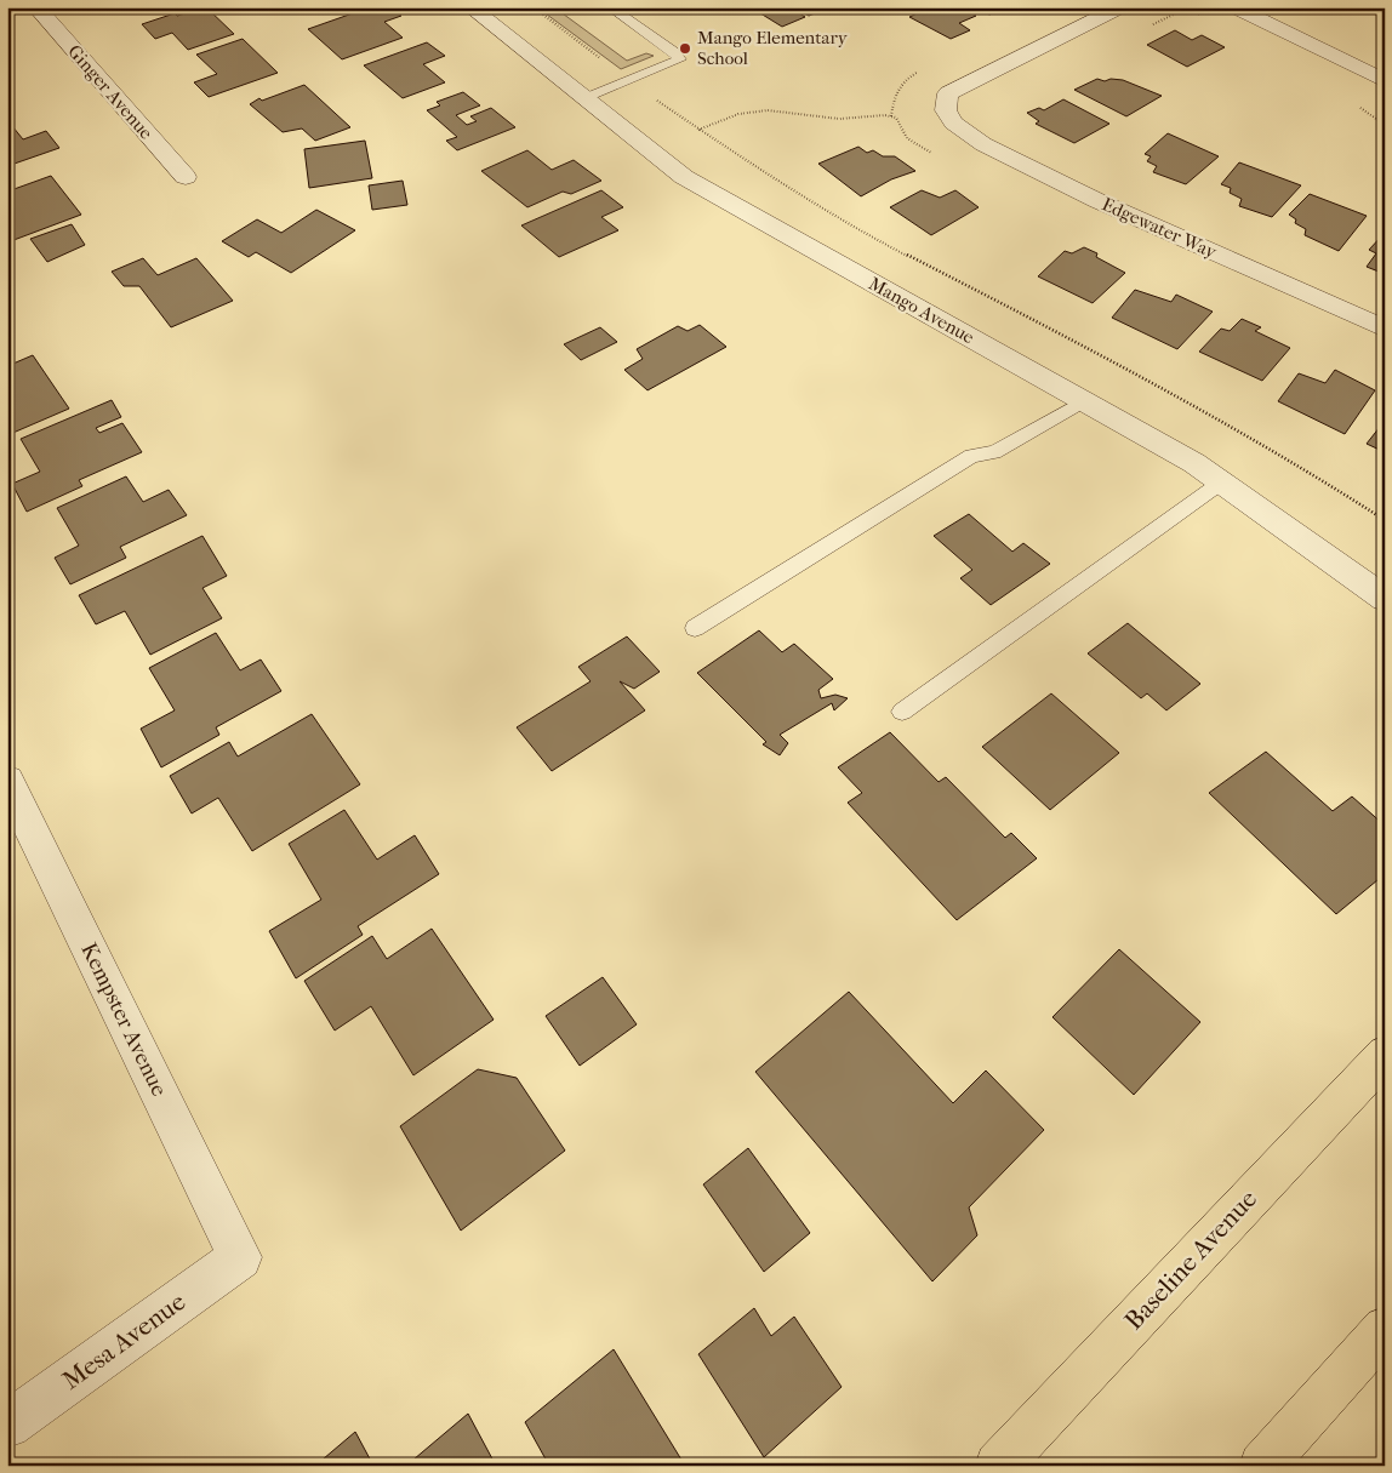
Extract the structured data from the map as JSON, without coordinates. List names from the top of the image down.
{
  "streets": {
    "main road": ["Baseline Avenue"],
    "street": [
      "Ginger Avenue",
      "Edgewater Way",
      "Mango Avenue",
      "Kempster Avenue",
      "Mesa Avenue"
    ]
  },
  "crossings": [
    ["Kempster Avenue", "Mesa Avenue"]
  ],
  "places": ["Mango Elementary School"]
}
